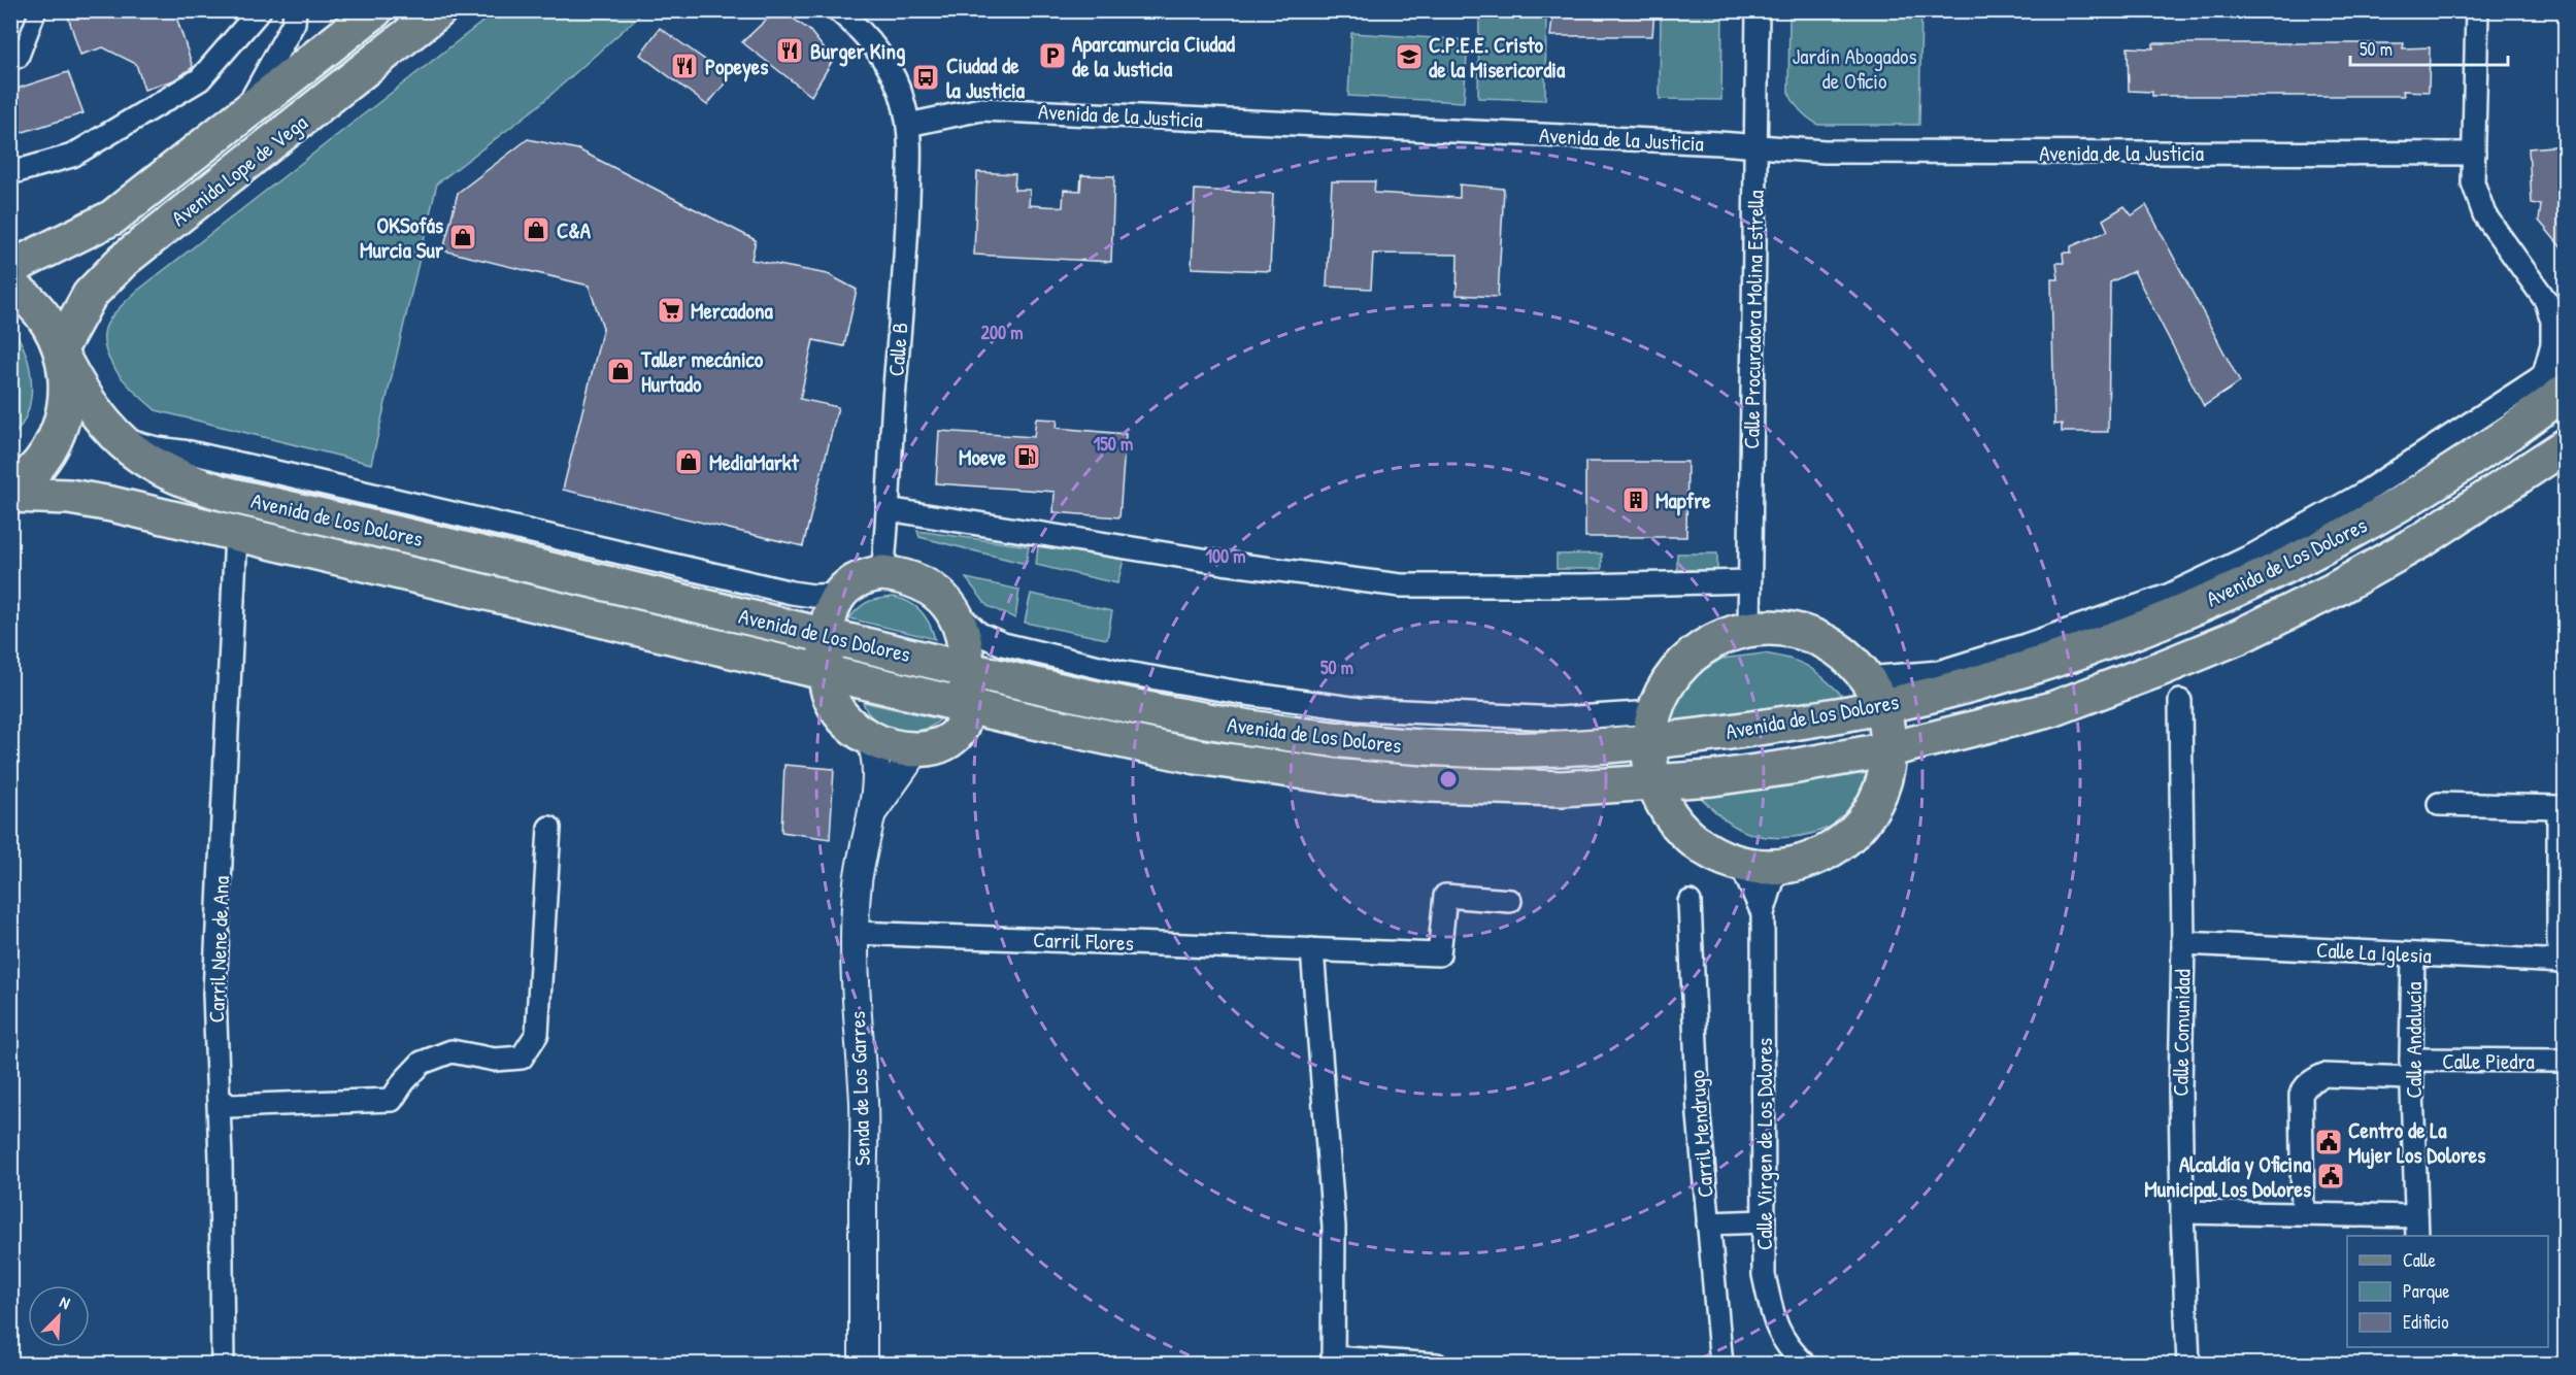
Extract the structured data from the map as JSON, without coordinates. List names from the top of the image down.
{
  "streets": {
    "main road": ["Avenida Lope de Vega", "Avenida de Los Dolores"],
    "street": [
      "Avenida de la Justicia",
      "Calle Procuradora Molina Estrella",
      "Calle B",
      "Carril Flores",
      "Carril Nene de Ana",
      "Calle La Iglesia",
      "Calle Comunidad",
      "Calle Andalucía",
      "Calle Piedra",
      "Senda de Los Garres",
      "Carril Mendrugo",
      "Calle Virgen de Los Dolores"
    ]
  },
  "crossings": [
    ["Avenida de la Justicia", "Calle Procuradora Molina Estrella"],
    ["Avenida de la Justicia", "Calle B"],
    ["Avenida Lope de Vega", "Avenida de Los Dolores"],
    ["Avenida de Los Dolores", "Carril Nene de Ana"],
    ["Carril Flores", "Senda de Los Garres"],
    ["Calle La Iglesia", "Calle Comunidad"],
    ["Calle La Iglesia", "Calle Andalucía"],
    ["Calle Andalucía", "Calle Piedra"]
  ],
  "parks": ["Jardín Abogados de Oficio"],
  "places": {
    "restaurant": ["Burger King", "Popeyes"],
    "parking": ["Aparcamurcia Ciudad de la Justicia"],
    "school or university": ["C.P.E.E. Cristo de la Misericordia"],
    "bus stop": ["Ciudad de la Justicia"],
    "shop": [
      "C&A",
      "OKSofás Murcia Sur",
      "Taller mecánico Hurtado",
      "MediaMarkt"
    ],
    "supermarket": ["Mercadona"],
    "fuel station": ["Moeve"],
    "building": ["Mapfre"],
    "public building": ["Centro de La Mujer Los Dolores", "Alcaldía y Oficina Municipal Los Dolores"]
  },
  "legend": ["Calle", "Parque", "Edificio"],
  "scale_bar": "50 m",
  "north": "top right",
  "rings": [
    "200 m",
    "150 m",
    "100 m",
    "50 m"
  ]
}
